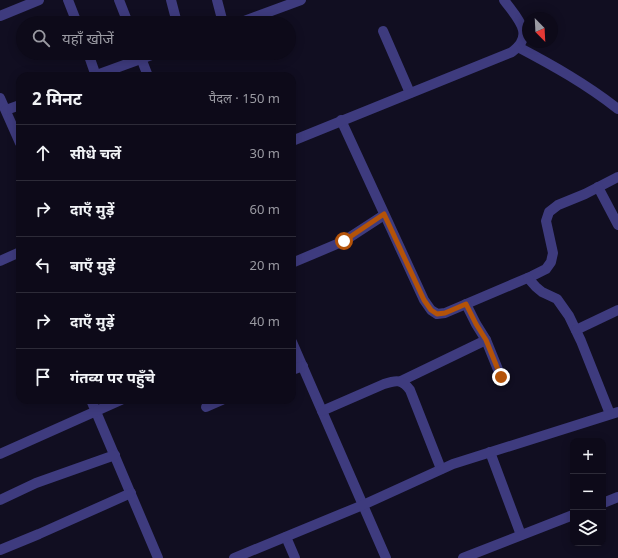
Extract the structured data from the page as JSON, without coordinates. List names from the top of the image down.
{
  "north": "bottom right",
  "page": {
    "search": "यहाँ खोजें",
    "heading": ["2 मिनट", "पैदल · 150 m"],
    "list": [
      ["सीधे चलें", "30 m"],
      ["दाएँ मुड़ें", "60 m"],
      ["बाएँ मुड़ें", "20 m"],
      ["दाएँ मुड़ें", "40 m"],
      "गंतव्य पर पहुँचे"
    ],
    "map_buttons": ["+", "−"]
  }
}
